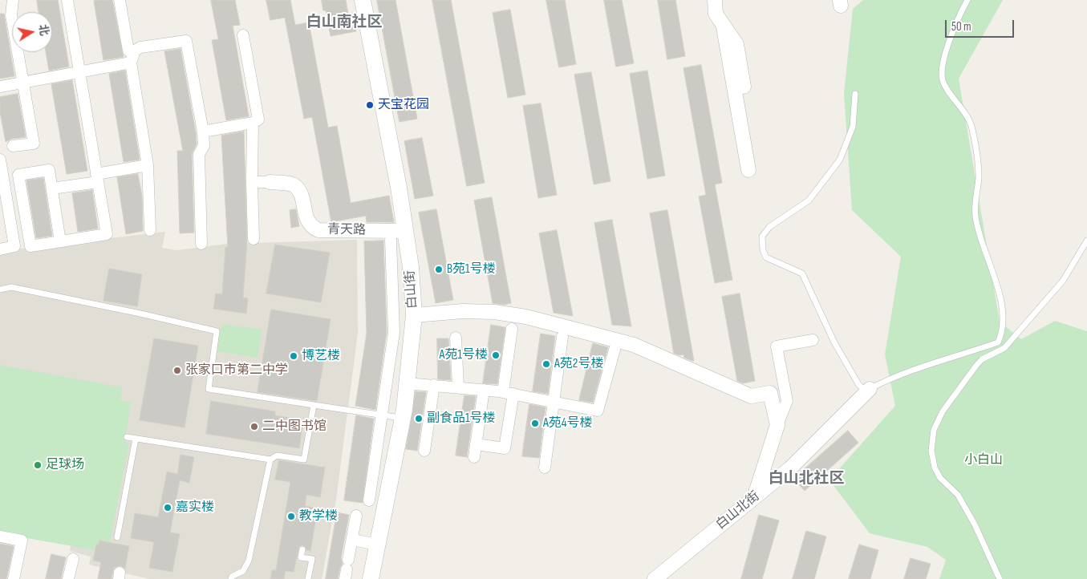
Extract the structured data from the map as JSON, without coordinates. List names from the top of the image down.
{
  "streets": {
    "main road": ["白山街"],
    "street": ["青天路", "白山北街"]
  },
  "crossings": [
    ["青天路", "白山街"]
  ],
  "districts": ["白山南社区", "白山北社区"],
  "parks": ["小白山"],
  "places": [
    "天宝花园",
    "B苑1号楼",
    "A苑1号楼",
    "博艺楼",
    "A苑2号楼",
    "张家口市第二中学",
    "副食品1号楼",
    "A苑4号楼",
    "二中图书馆",
    "足球场",
    "嘉实楼",
    "教学楼"
  ],
  "scale_bar": "50 m",
  "north": "right"
}
